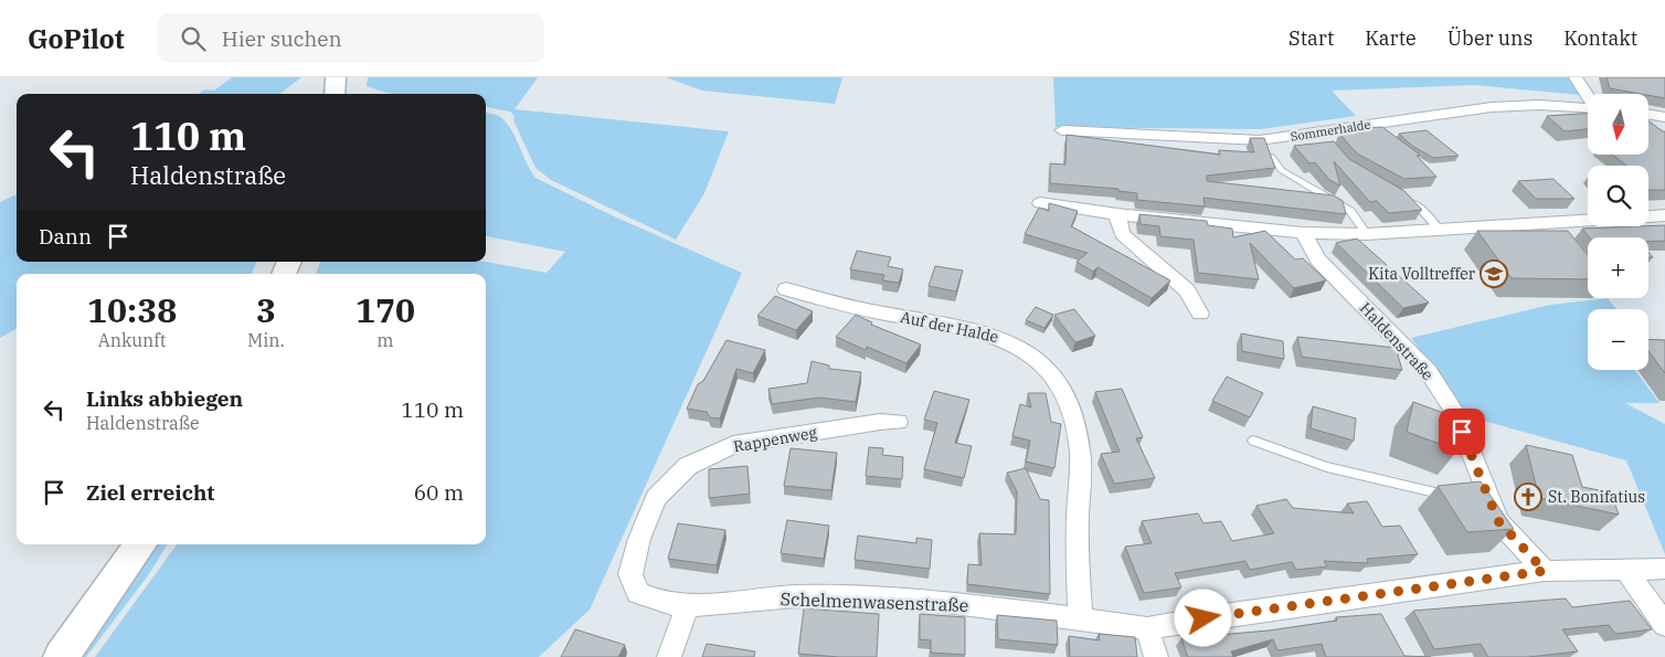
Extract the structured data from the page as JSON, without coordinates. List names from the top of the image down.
{
  "streets": {
    "street": [
      "Sommerhalde",
      "Auf der Halde",
      "Haldenstraße",
      "Rappenweg",
      "Schelmenwasenstraße"
    ]
  },
  "crossings": [
    ["Auf der Halde", "Schelmenwasenstraße"],
    ["Haldenstraße", "Schelmenwasenstraße"],
    ["Rappenweg", "Schelmenwasenstraße"]
  ],
  "places": {
    "school or university": ["Kita Volltreffer"],
    "church": ["St. Bonifatius"]
  },
  "north": "bottom",
  "page": {
    "header": "GoPilot",
    "search": "Hier suchen",
    "nav": [
      "Start",
      "Karte",
      "Über uns",
      "Kontakt"
    ],
    "map_buttons": ["+", "−"],
    "turn": ["110 m", "Haldenstraße"],
    "then": "Dann",
    "eta": [
      "10:38",
      "Ankunft",
      "3",
      "Min.",
      "170",
      "m"
    ],
    "list": [
      {
        "name": "Links abbiegen",
        "note": "Haldenstraße",
        "value": "110 m"
      },
      {
        "name": "Ziel erreicht",
        "value": "60 m"
      }
    ]
  }
}
